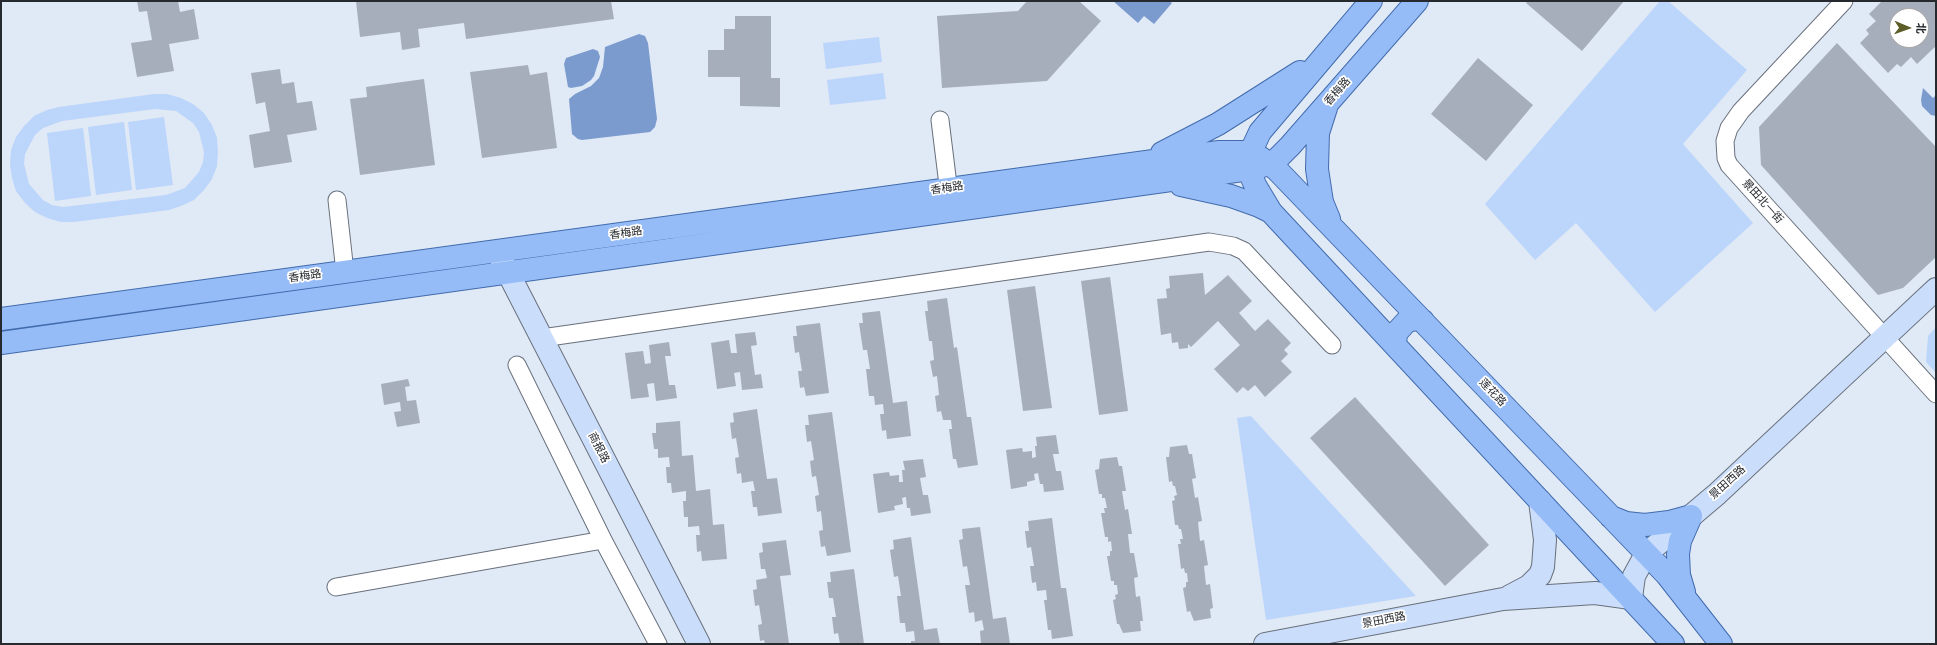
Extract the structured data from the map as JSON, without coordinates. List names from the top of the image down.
{
  "streets": {
    "main road": ["香梅路", "莲花路"],
    "street": ["景田北一街", "商报路", "景田西路"]
  },
  "crossings": [
    ["香梅路", "莲花路"],
    ["香梅路", "商报路"],
    ["景田北一街", "景田西路"],
    ["莲花路", "景田西路"]
  ],
  "north": "right"
}
